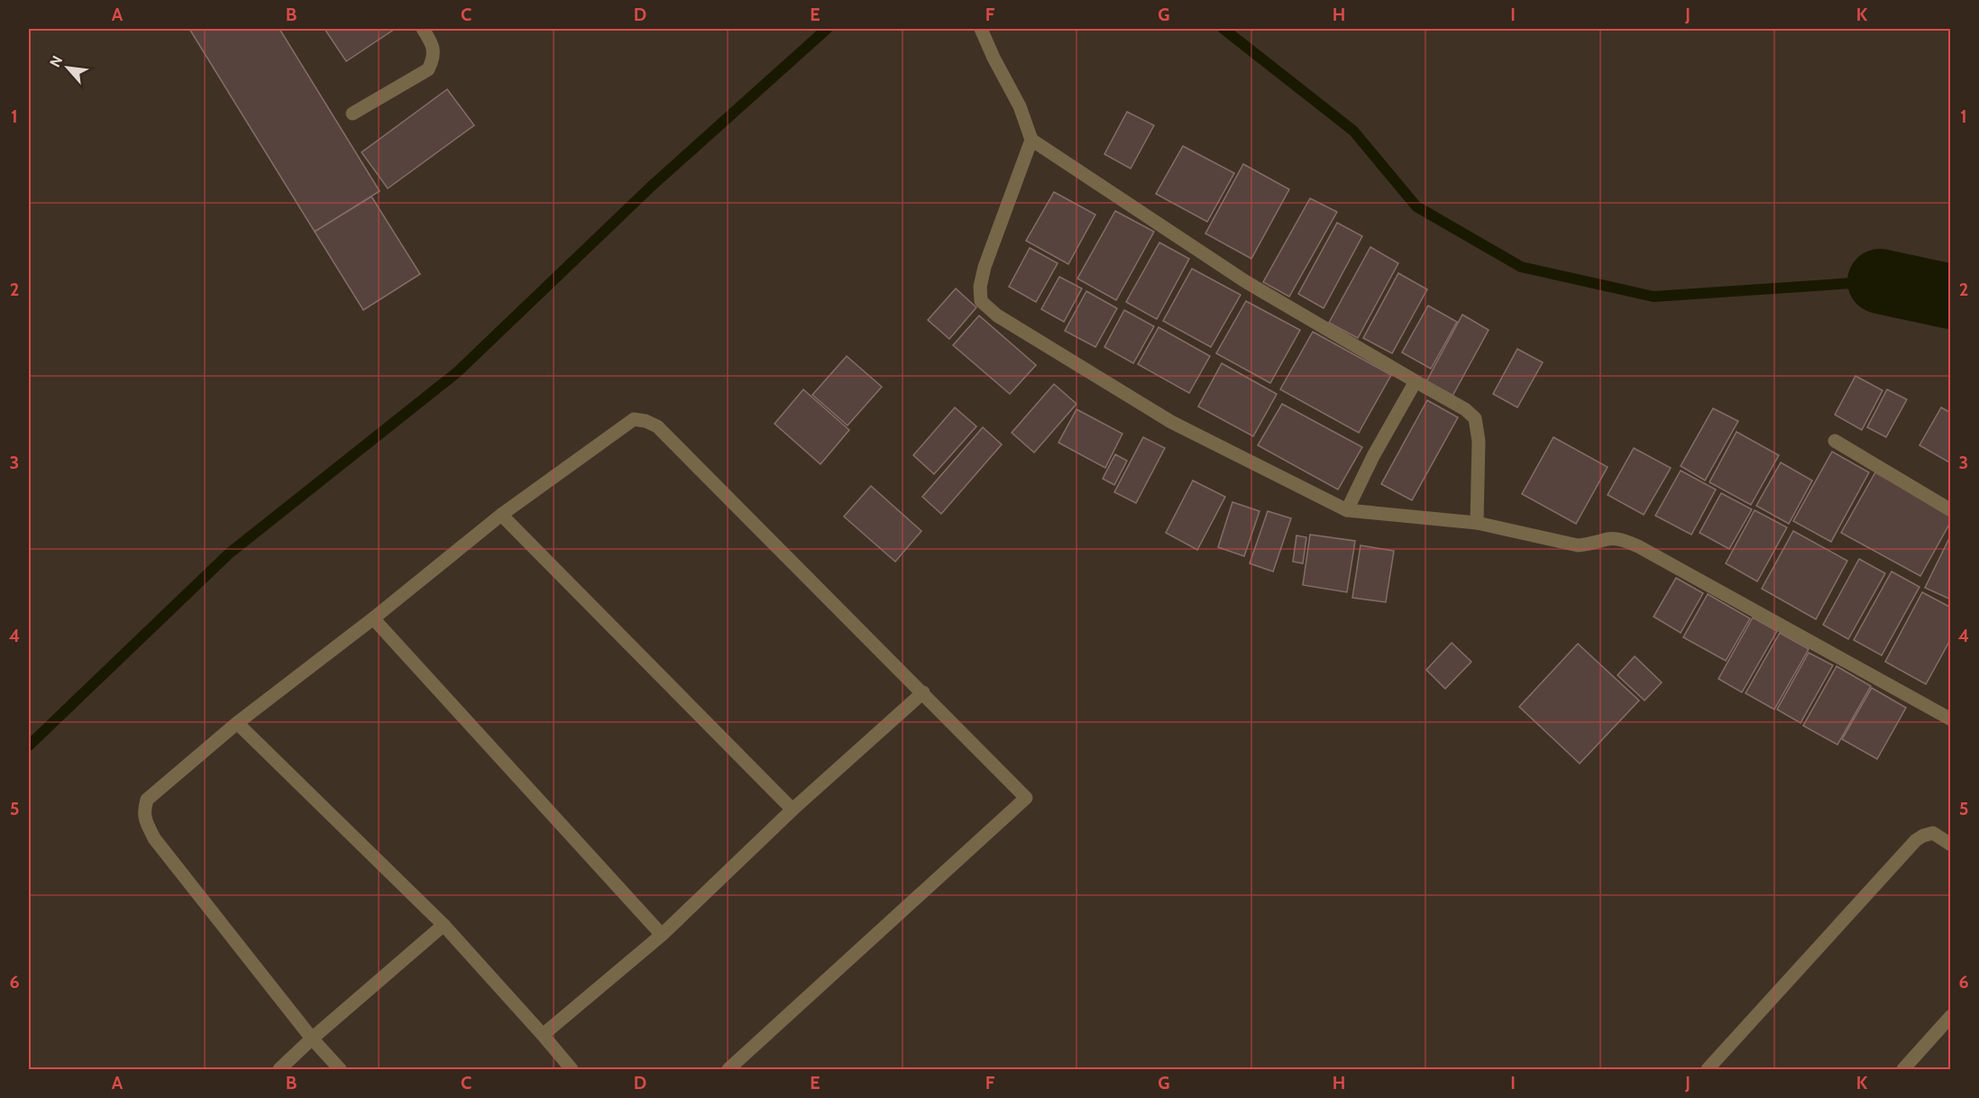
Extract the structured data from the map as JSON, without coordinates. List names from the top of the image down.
{
  "north": "top left",
  "grid": {
    "columns": [
      "A",
      "B",
      "C",
      "D",
      "E",
      "F",
      "G",
      "H",
      "I",
      "J",
      "K"
    ],
    "rows": [
      "1",
      "2",
      "3",
      "4",
      "5",
      "6"
    ]
  }
}
